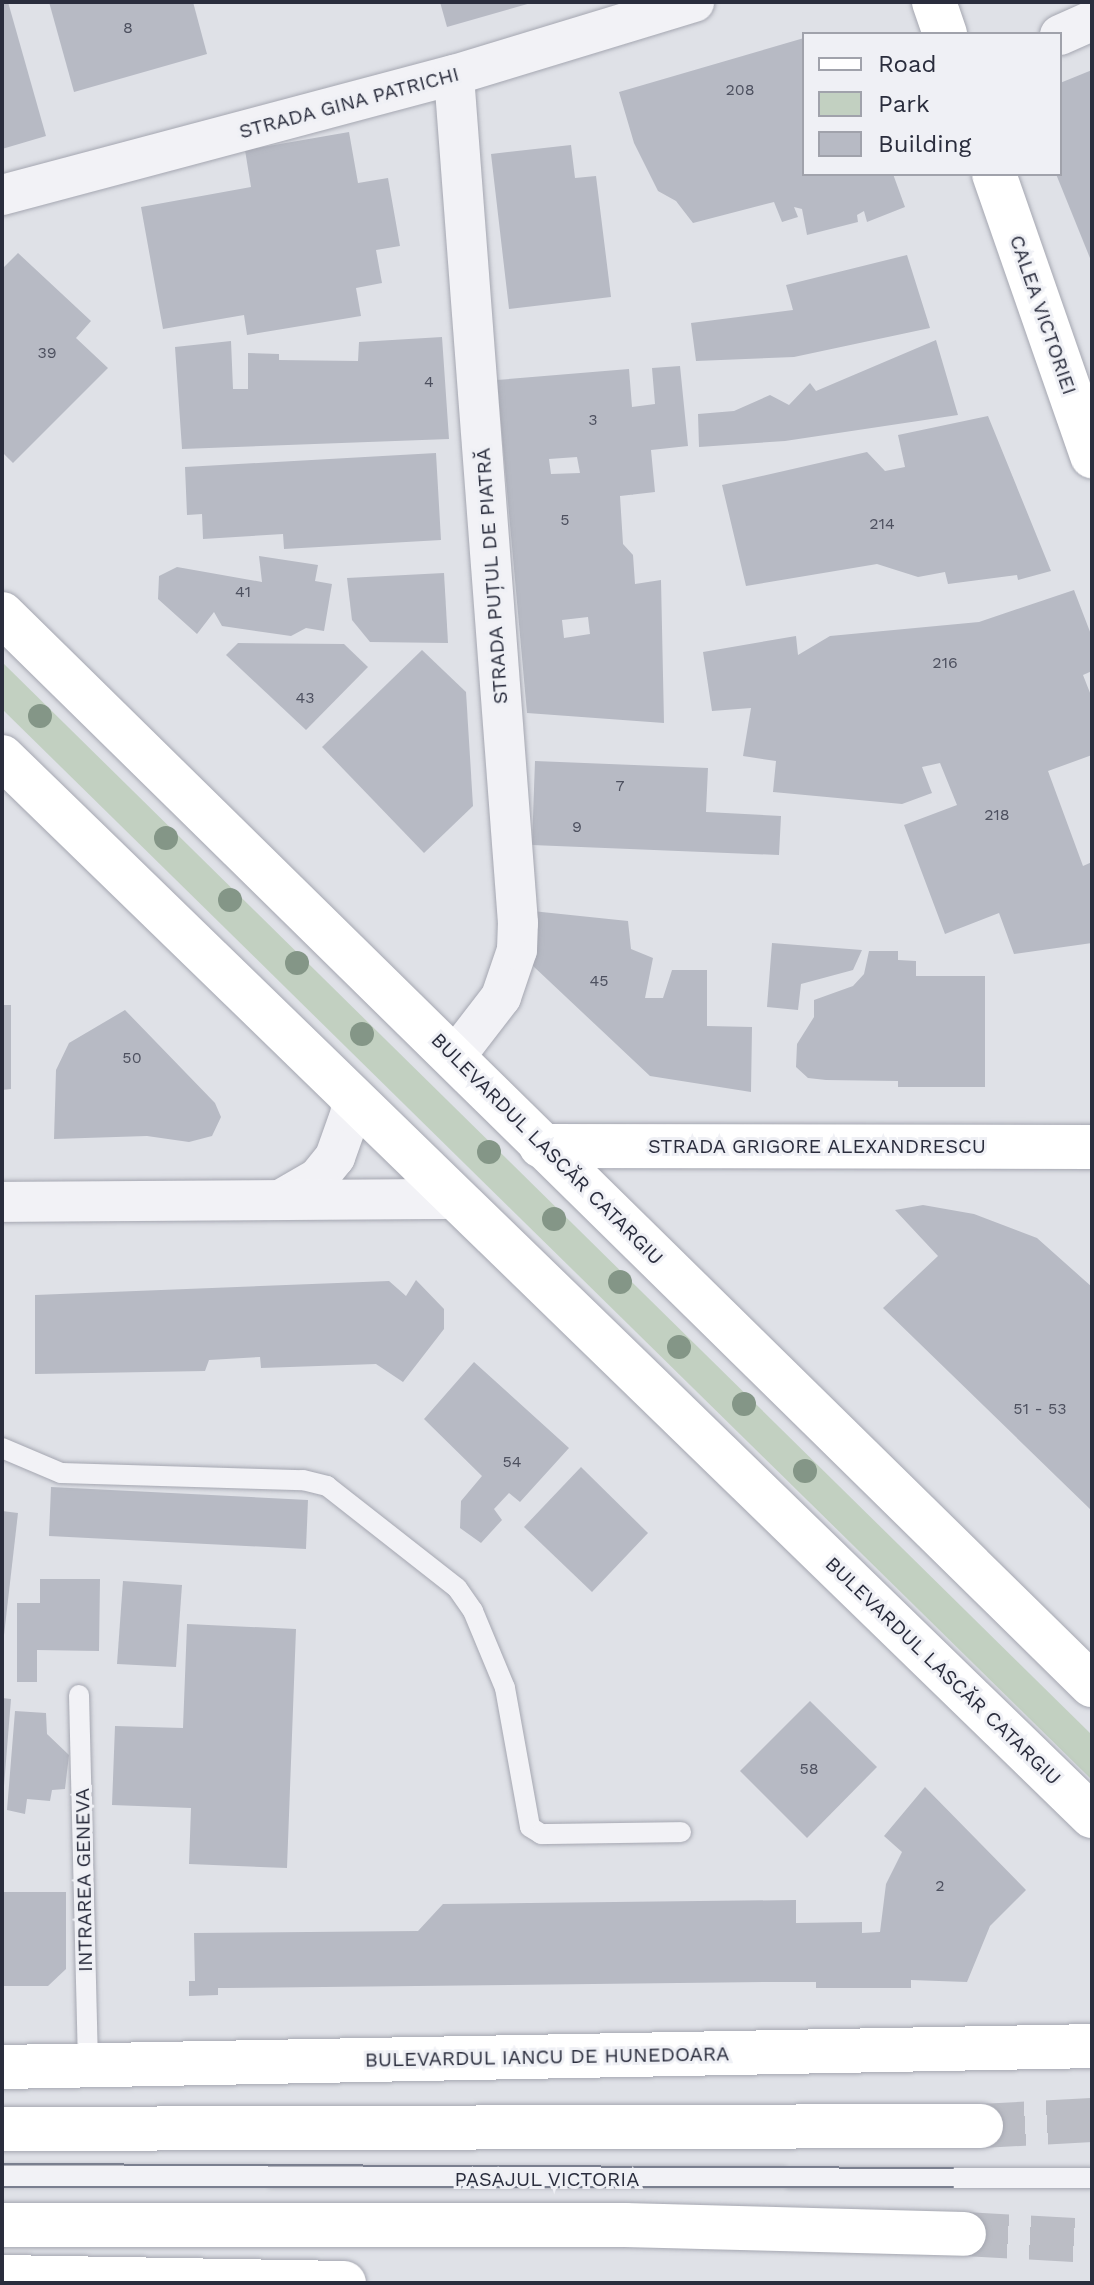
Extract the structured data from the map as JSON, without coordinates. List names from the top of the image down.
{
  "streets": {
    "main road": [
      "CALEA VICTORIEI",
      "STRADA GRIGORE ALEXANDRESCU",
      "BULEVARDUL LASCĂR CATARGIU",
      "BULEVARDUL IANCU DE HUNEDOARA"
    ],
    "street": ["STRADA GINA PATRICHI", "STRADA PUȚUL DE PIATRĂ"],
    "lane": ["INTRAREA GENEVA", "PASAJUL VICTORIA"]
  },
  "crossings": [
    ["STRADA GINA PATRICHI", "STRADA PUȚUL DE PIATRĂ"],
    ["STRADA PUȚUL DE PIATRĂ", "BULEVARDUL LASCĂR CATARGIU"],
    ["STRADA GRIGORE ALEXANDRESCU", "BULEVARDUL LASCĂR CATARGIU"],
    ["INTRAREA GENEVA", "BULEVARDUL IANCU DE HUNEDOARA"]
  ],
  "house_numbers": [
    "8",
    "208",
    "39",
    "4",
    "3",
    "5",
    "214",
    "41",
    "216",
    "43",
    "7",
    "218",
    "9",
    "45",
    "50",
    "51 - 53",
    "54",
    "58",
    "2"
  ],
  "legend": ["Road", "Park", "Building"]
}
